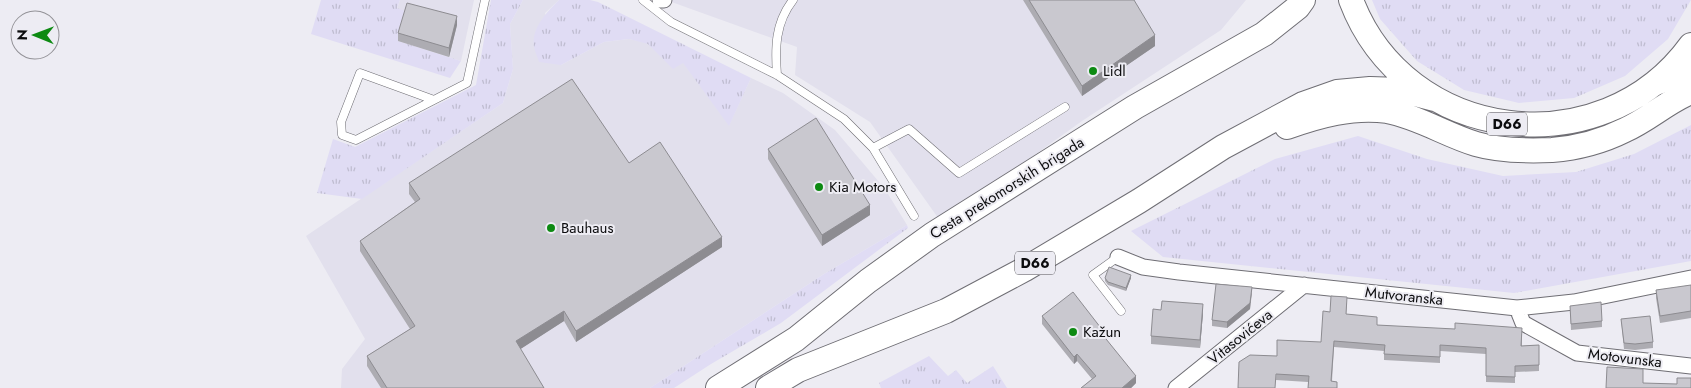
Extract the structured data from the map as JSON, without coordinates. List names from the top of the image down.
{
  "streets": {
    "main road": ["D66", "Cesta prekomorskih brigada"],
    "street": ["Mutvoranska", "Vitasovićeva", "Motovunska"]
  },
  "crossings": [
    ["Mutvoranska", "Vitasovićeva"],
    ["Mutvoranska", "Motovunska"]
  ],
  "places": [
    "Lidl",
    "Kia Motors",
    "Bauhaus",
    "Kažun"
  ],
  "north": "left"
}
